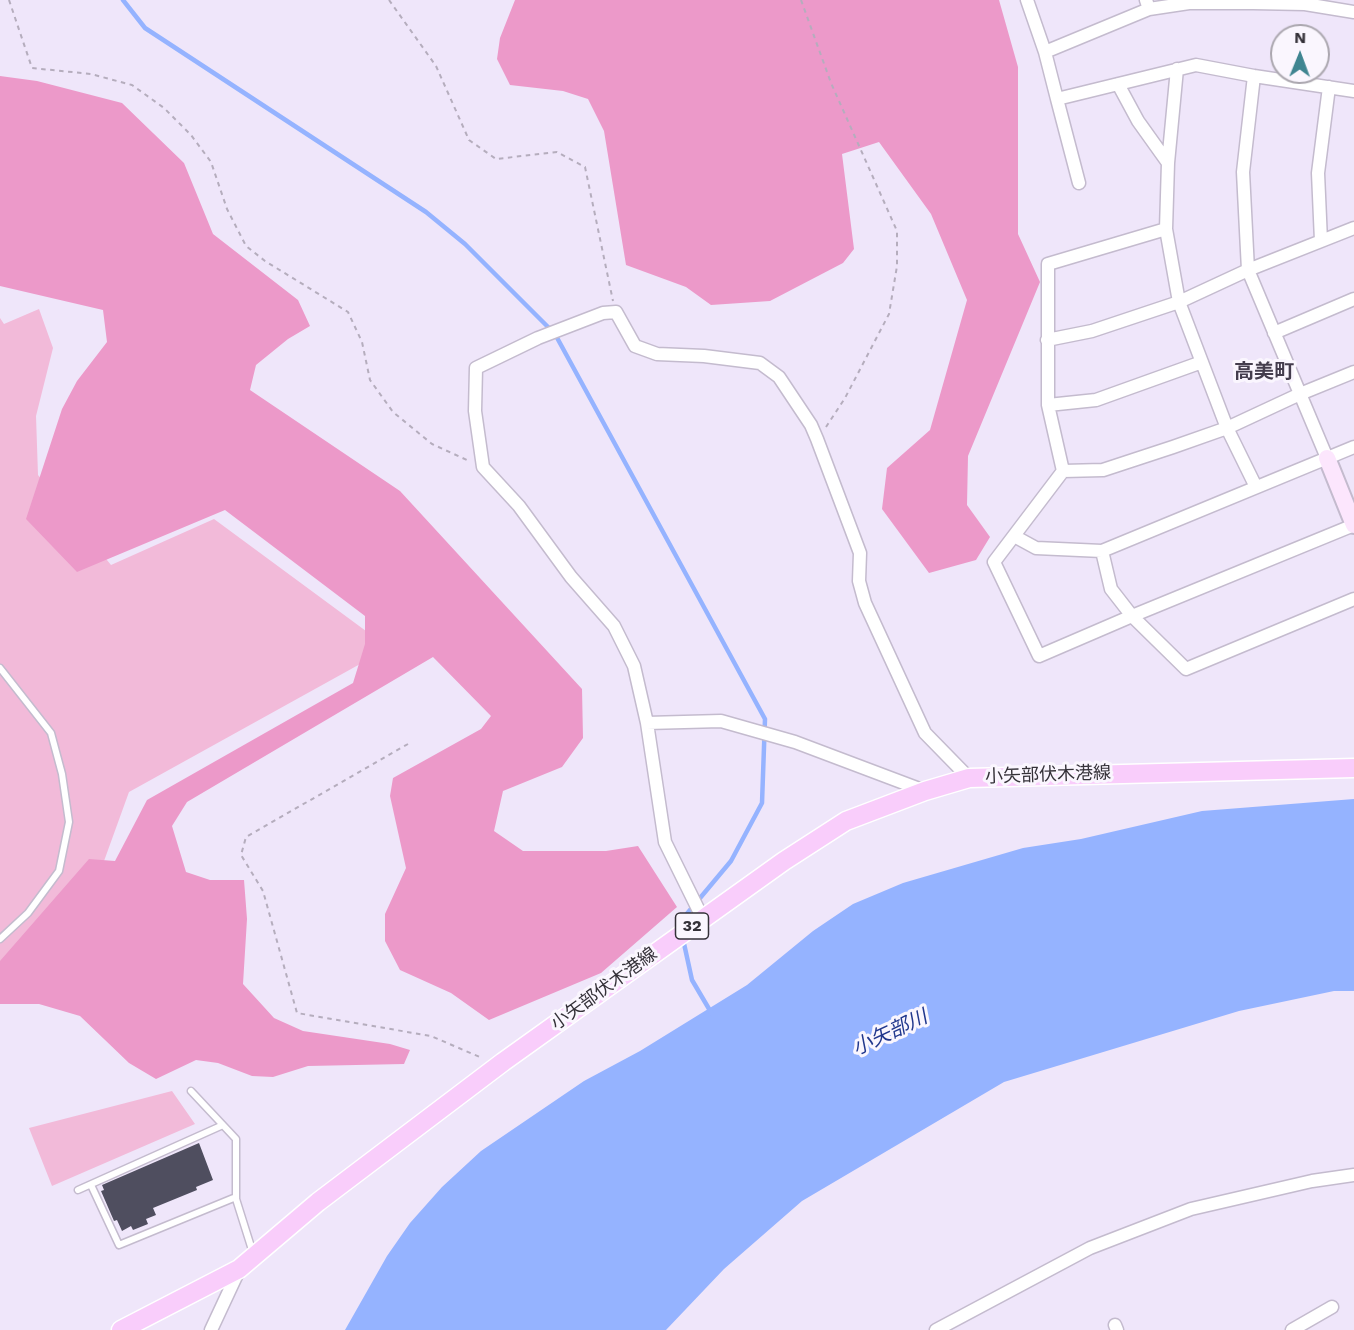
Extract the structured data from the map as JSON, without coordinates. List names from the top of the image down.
{
  "streets": {
    "main road": ["小矢部伏木港線", "32"]
  },
  "districts": ["高美町"],
  "water": ["小矢部川"],
  "north": "top"
}
